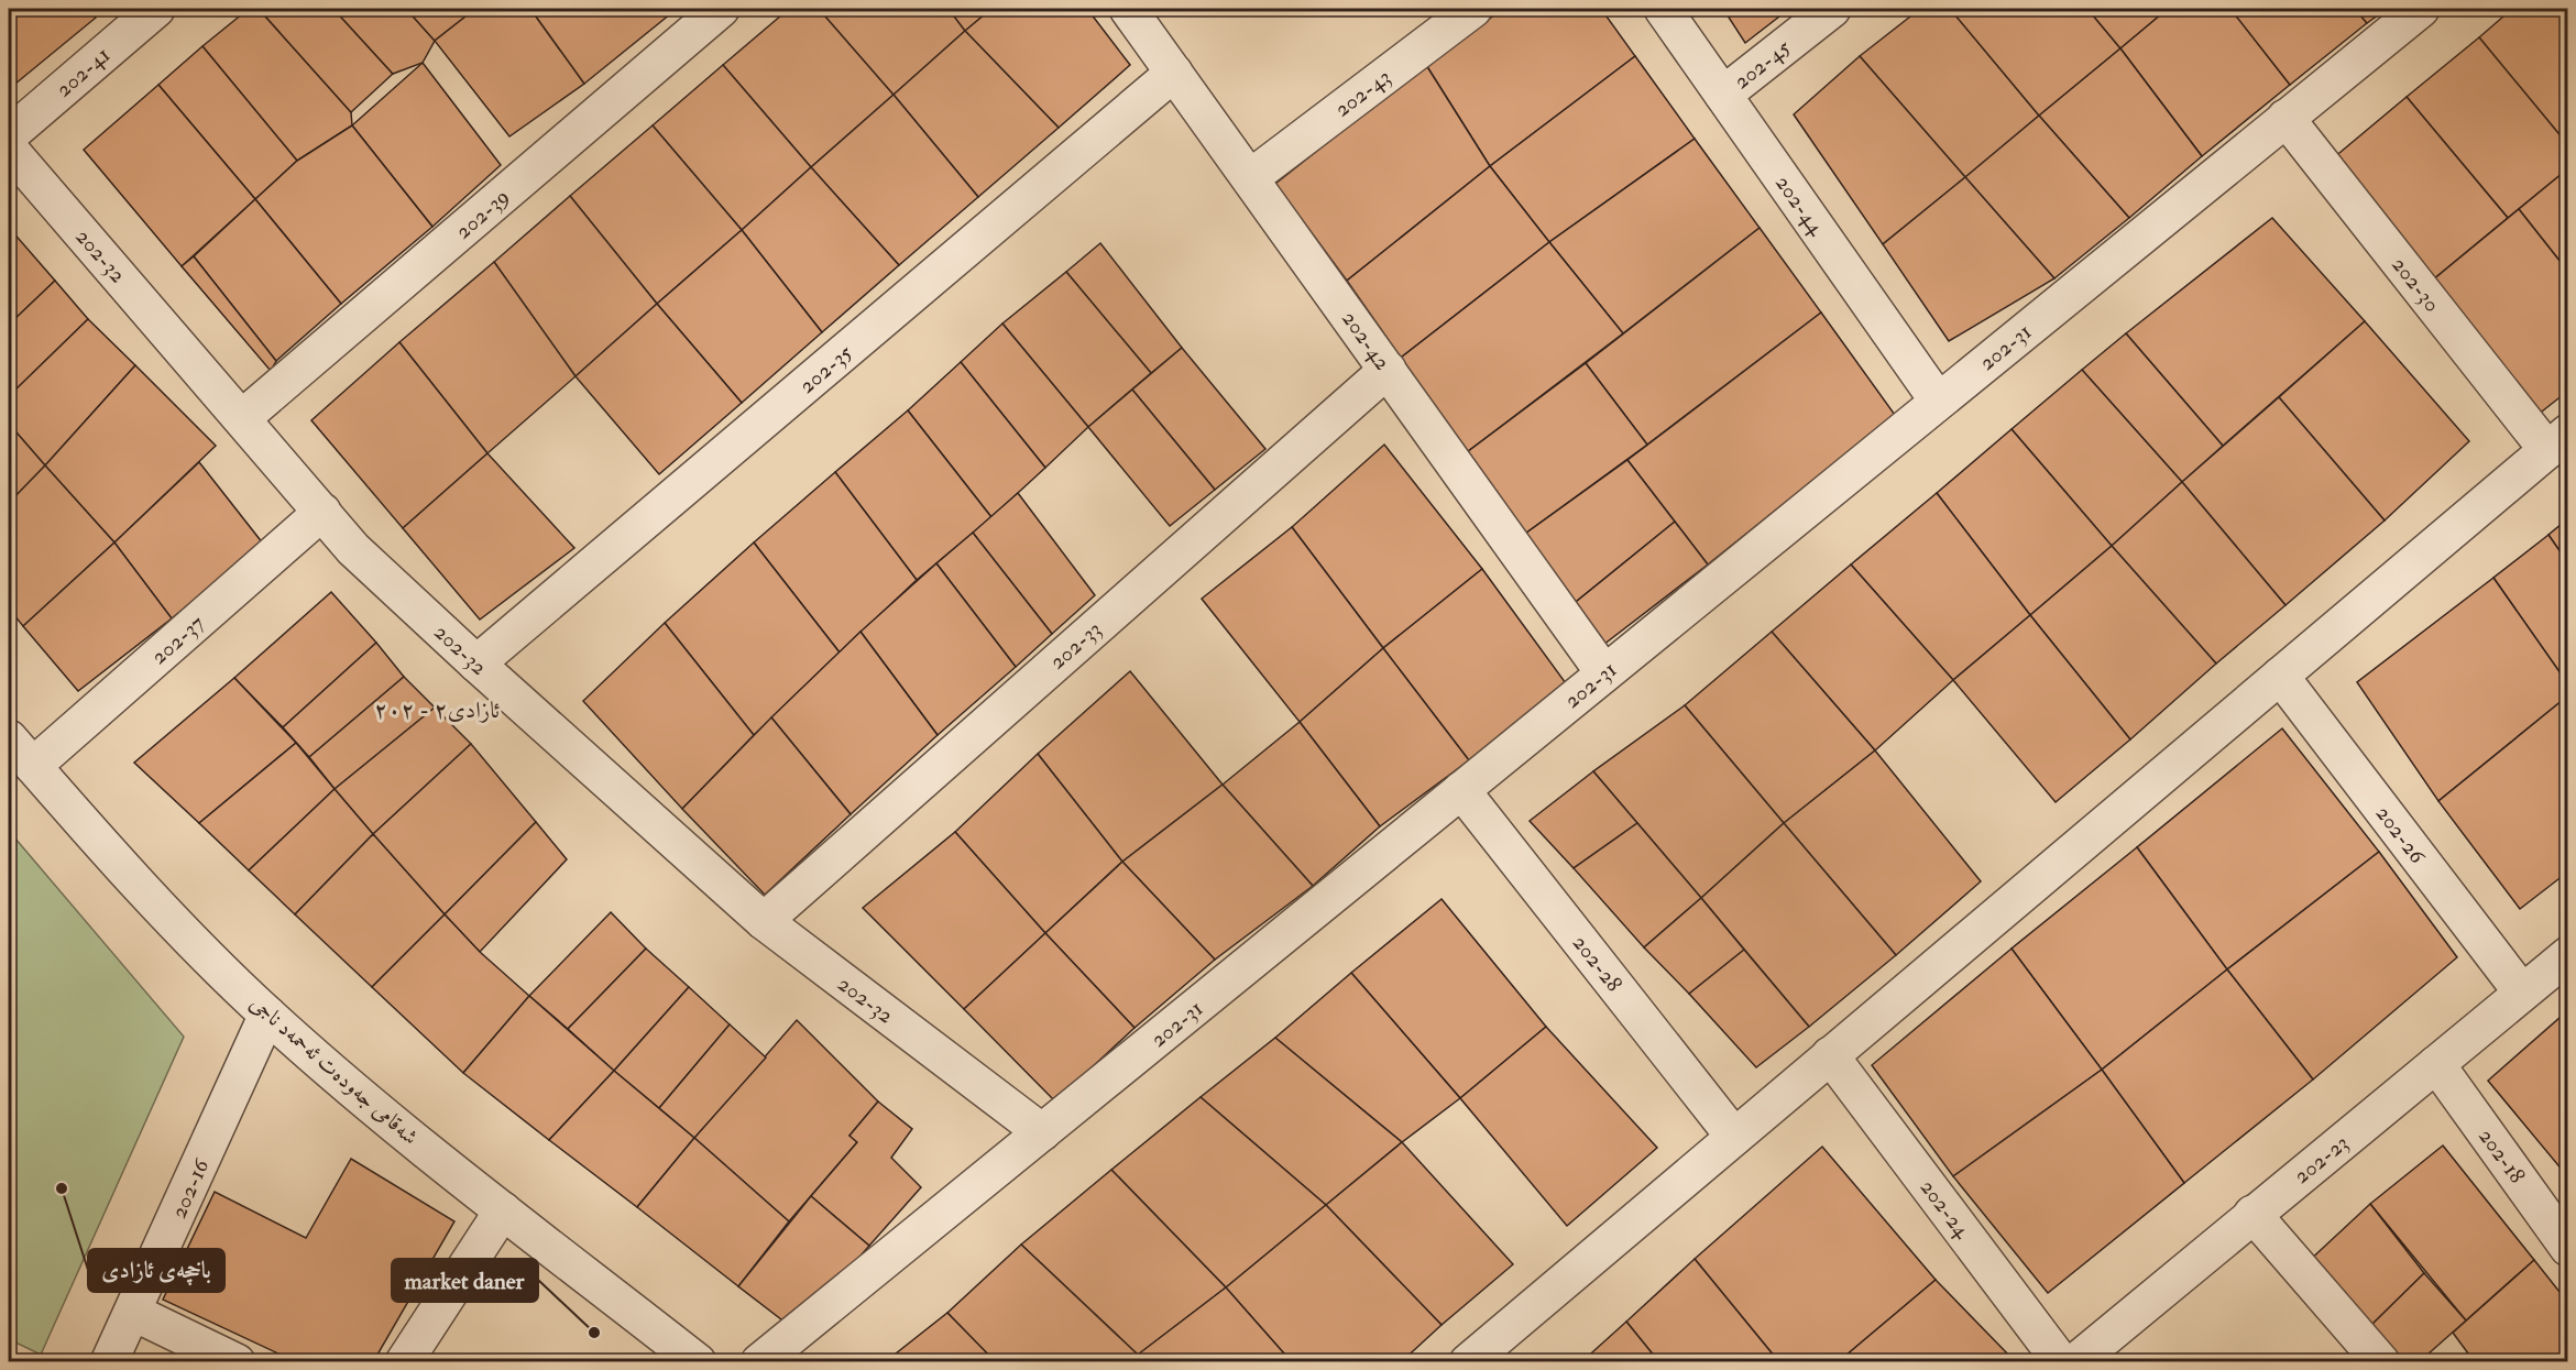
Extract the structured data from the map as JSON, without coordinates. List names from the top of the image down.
{
  "streets": {
    "street": [
      "202-45",
      "202-41",
      "202-43",
      "202-44",
      "202-39",
      "202-32",
      "202-30",
      "202-42",
      "202-31",
      "202-35",
      "202-37",
      "202-33",
      "202-26",
      "202-28",
      "شەقامی جەودەت ئەحمەد ناجی",
      "202-18",
      "202-23",
      "202-16",
      "202-24"
    ]
  },
  "crossings": [
    ["202-45", "202-44"],
    ["202-43", "202-42"],
    ["202-44", "202-31"],
    ["202-39", "202-32"],
    ["202-32", "202-31"],
    ["202-32", "202-35"],
    ["202-32", "202-37"],
    ["202-32", "202-33"],
    ["202-30", "202-31"],
    ["202-42", "202-31"],
    ["202-42", "202-35"],
    ["202-42", "202-33"],
    ["202-31", "202-28"],
    ["202-37", "شەقامی جەودەت ئەحمەد ناجی"],
    ["202-26", "202-23"],
    ["شەقامی جەودەت ئەحمەد ناجی", "202-16"],
    ["202-18", "202-23"]
  ],
  "districts": ["ئازادی٢ - ٢٠٢"],
  "places": ["باخچەی ئازادی", "market daner"]
}
